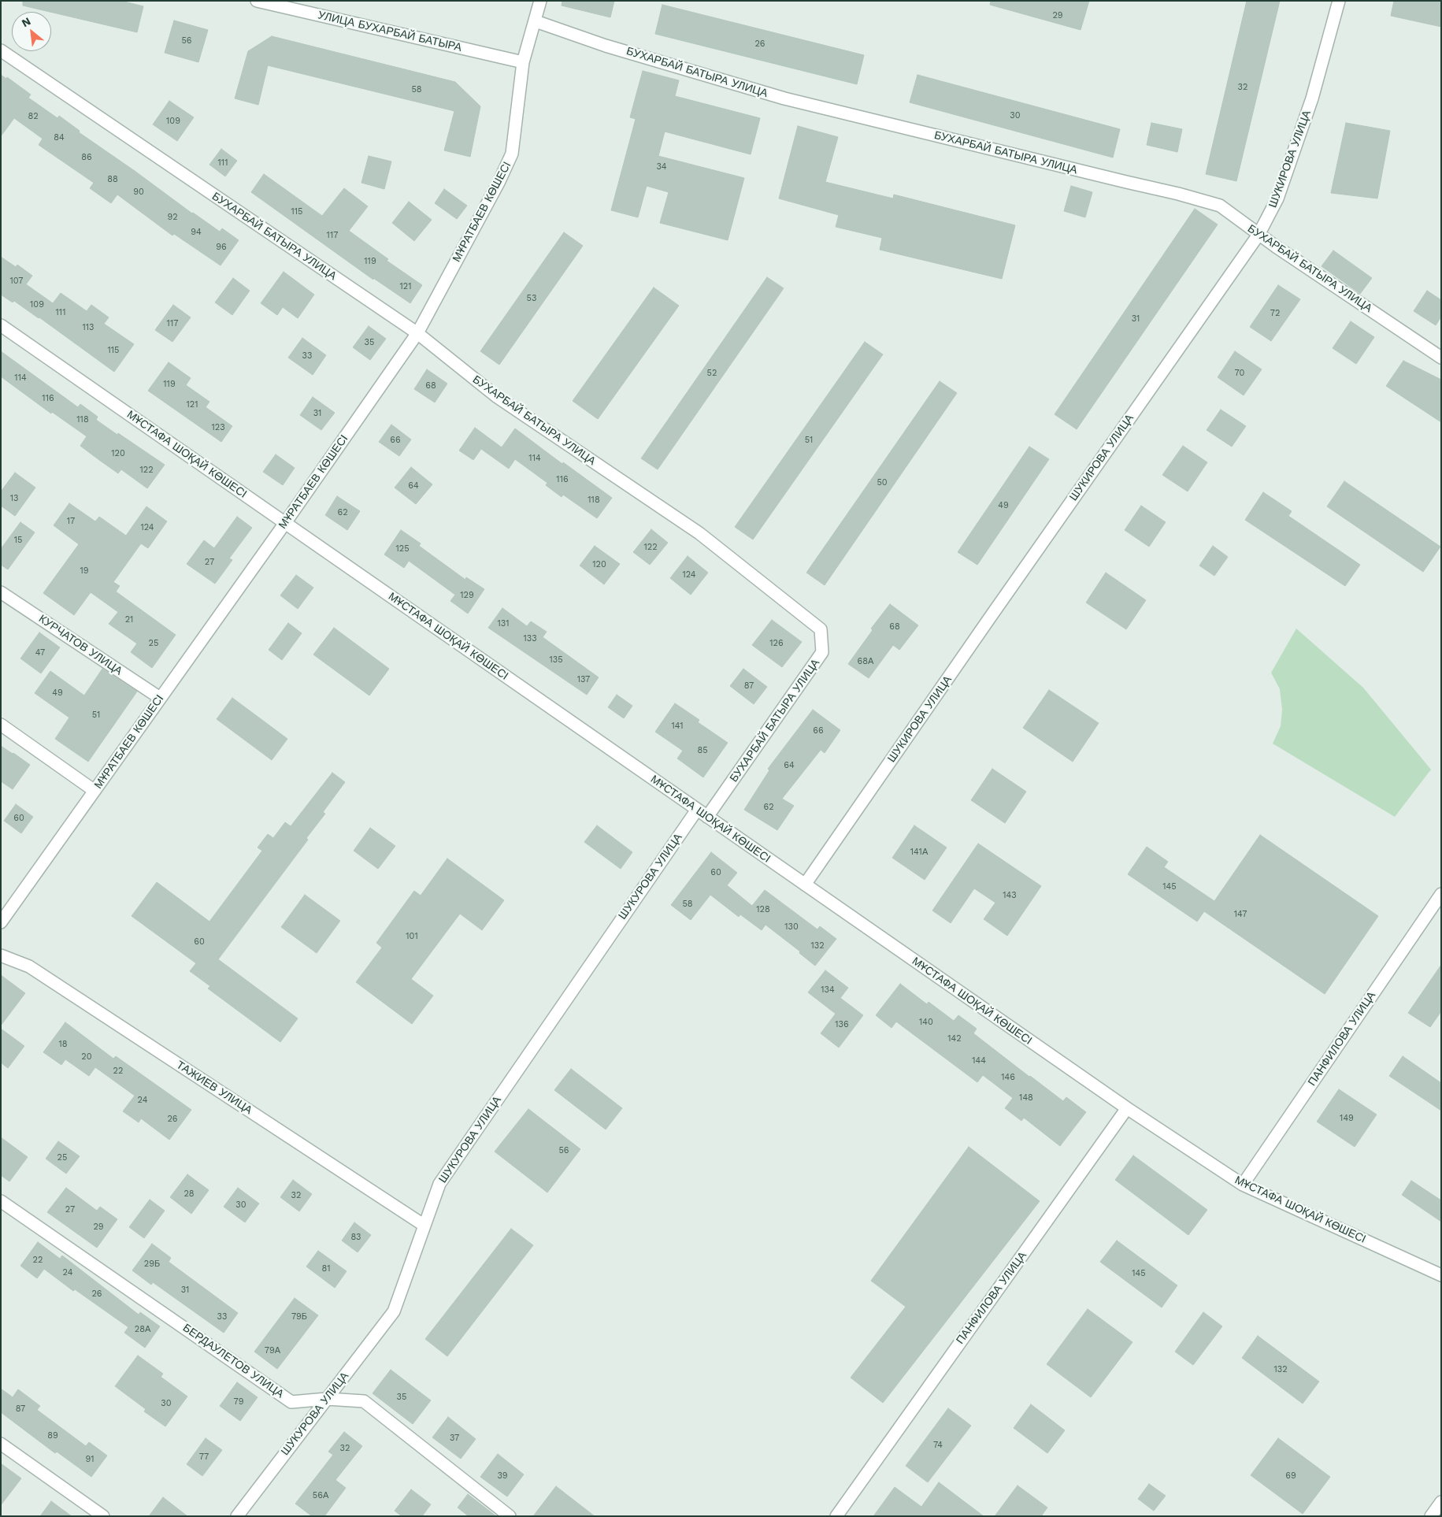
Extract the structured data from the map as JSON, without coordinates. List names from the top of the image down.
{
  "streets": {
    "street": [
      "УЛИЦА БУХАРБАЙ БАТЫРА",
      "БУХАРБАЙ БАТЫРА УЛИЦА",
      "ШУКИРОВА УЛИЦА",
      "МҰРАТБАЕВ КӨШЕСІ",
      "МҰСТАФА ШОҚАЙ КӨШЕСІ",
      "КУРЧАТОВ УЛИЦА",
      "ШУКУРОВА УЛИЦА",
      "ПАНФИЛОВА УЛИЦА",
      "ТАЖИЕВ УЛИЦА",
      "БЕРДАУЛЕТОВ УЛИЦА"
    ]
  },
  "crossings": [
    ["УЛИЦА БУХАРБАЙ БАТЫРА", "МҰРАТБАЕВ КӨШЕСІ"],
    ["БУХАРБАЙ БАТЫРА УЛИЦА", "ШУКИРОВА УЛИЦА"],
    ["БУХАРБАЙ БАТЫРА УЛИЦА", "МҰРАТБАЕВ КӨШЕСІ"],
    ["БУХАРБАЙ БАТЫРА УЛИЦА", "МҰСТАФА ШОҚАЙ КӨШЕСІ"],
    ["ШУКИРОВА УЛИЦА", "МҰСТАФА ШОҚАЙ КӨШЕСІ"],
    ["МҰРАТБАЕВ КӨШЕСІ", "МҰСТАФА ШОҚАЙ КӨШЕСІ"],
    ["МҰРАТБАЕВ КӨШЕСІ", "КУРЧАТОВ УЛИЦА"],
    ["МҰСТАФА ШОҚАЙ КӨШЕСІ", "ШУКУРОВА УЛИЦА"],
    ["МҰСТАФА ШОҚАЙ КӨШЕСІ", "ПАНФИЛОВА УЛИЦА"],
    ["ШУКУРОВА УЛИЦА", "ТАЖИЕВ УЛИЦА"],
    ["ШУКУРОВА УЛИЦА", "БЕРДАУЛЕТОВ УЛИЦА"]
  ],
  "house_numbers": [
    "29",
    "56",
    "26",
    "32",
    "58",
    "30",
    "82",
    "109",
    "84",
    "86",
    "111",
    "34",
    "88",
    "90",
    "115",
    "92",
    "94",
    "117",
    "96",
    "119",
    "107",
    "121",
    "53",
    "109",
    "111",
    "72",
    "31",
    "117",
    "113",
    "35",
    "115",
    "33",
    "52",
    "70",
    "114",
    "119",
    "68",
    "116",
    "121",
    "31",
    "118",
    "123",
    "66",
    "51",
    "120",
    "114",
    "122",
    "116",
    "50",
    "64",
    "13",
    "118",
    "49",
    "62",
    "17",
    "124",
    "15",
    "122",
    "125",
    "27",
    "120",
    "19",
    "124",
    "129",
    "21",
    "131",
    "68",
    "133",
    "25",
    "126",
    "47",
    "135",
    "68А",
    "137",
    "87",
    "49",
    "51",
    "141",
    "66",
    "85",
    "64",
    "62",
    "60",
    "141А",
    "60",
    "145",
    "143",
    "58",
    "128",
    "147",
    "130",
    "101",
    "60",
    "132",
    "134",
    "140",
    "136",
    "142",
    "18",
    "20",
    "144",
    "22",
    "146",
    "148",
    "24",
    "149",
    "26",
    "56",
    "25",
    "28",
    "32",
    "30",
    "27",
    "29",
    "83",
    "22",
    "29Б",
    "81",
    "24",
    "145",
    "31",
    "26",
    "33",
    "79Б",
    "28А",
    "79А",
    "132",
    "35",
    "79",
    "30",
    "87",
    "89",
    "37",
    "74",
    "32",
    "77",
    "91",
    "39",
    "69",
    "56А"
  ],
  "north": "top left"
}
